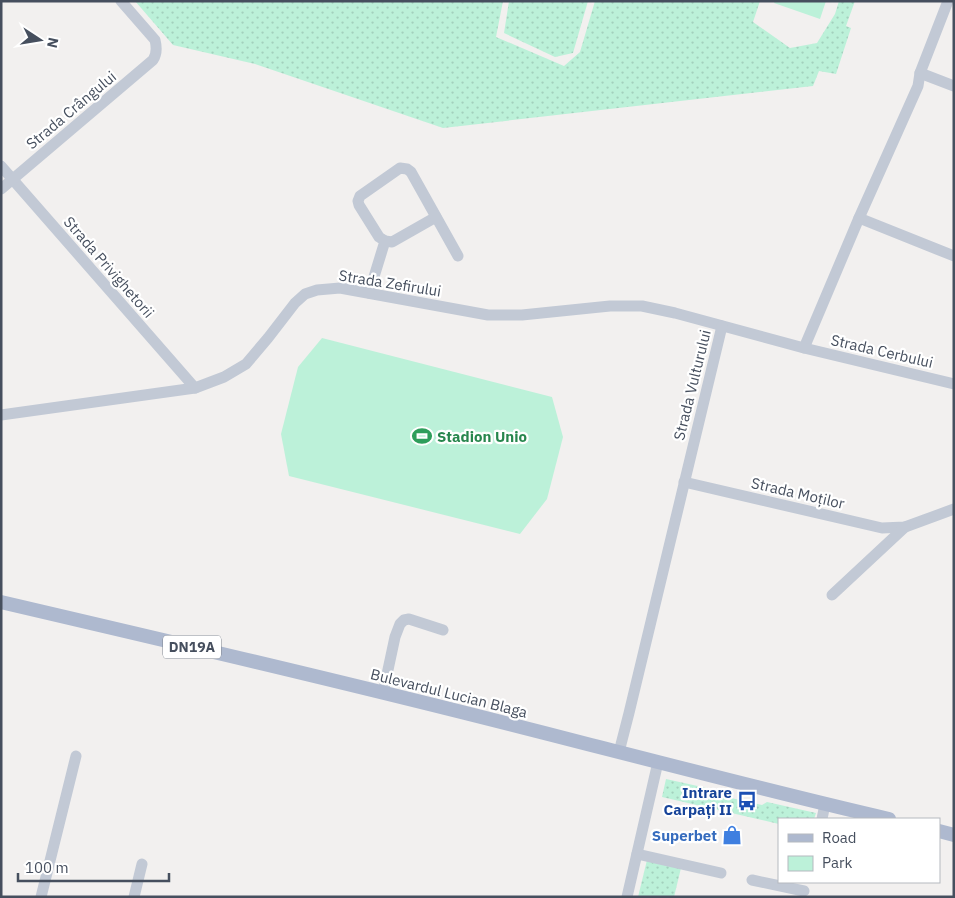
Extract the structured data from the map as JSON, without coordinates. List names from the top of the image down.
{
  "streets": {
    "main road": ["DN19A", "Bulevardul Lucian Blaga"],
    "street": [
      "Strada Crângului",
      "Strada Privighetorii",
      "Strada Zefirului",
      "Strada Cerbului",
      "Strada Vulturului",
      "Strada Moților"
    ]
  },
  "crossings": [
    ["Strada Crângului", "Strada Privighetorii"],
    ["Strada Privighetorii", "Strada Zefirului"],
    ["Strada Zefirului", "Strada Vulturului"],
    ["Strada Cerbului", "Strada Vulturului"],
    ["Strada Vulturului", "Strada Moților"],
    ["Strada Vulturului", "Bulevardul Lucian Blaga"]
  ],
  "places": {
    "sports": ["Stadion Unio"],
    "bus stop": ["Intrare Carpați II"],
    "shop": ["Superbet"]
  },
  "legend": ["Road", "Park"],
  "scale_bar": "100 m",
  "north": "right"
}
